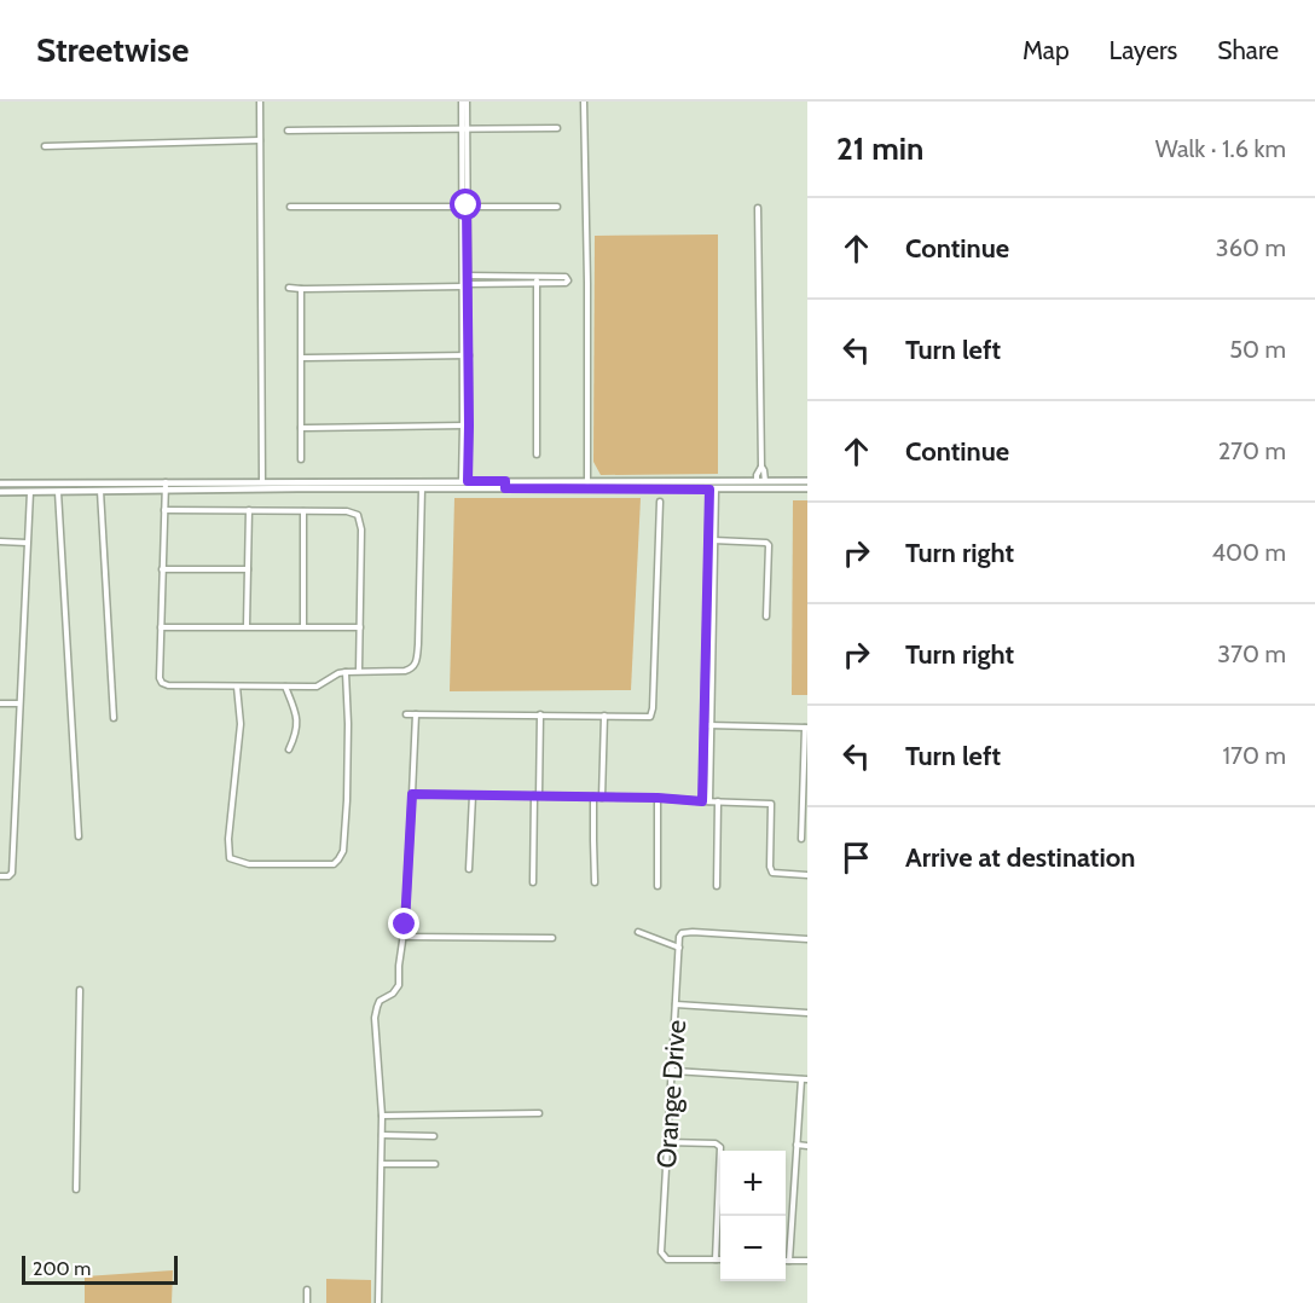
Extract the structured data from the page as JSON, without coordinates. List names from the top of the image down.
{
  "streets": {
    "street": ["Orange Drive"]
  },
  "scale_bar": "200 m",
  "page": {
    "header": "Streetwise",
    "nav": ["Map", "Layers", "Share"],
    "heading": ["21 min", "Walk · 1.6 km"],
    "list": [
      ["Continue", "360 m"],
      ["Turn left", "50 m"],
      ["Continue", "270 m"],
      ["Turn right", "400 m"],
      ["Turn right", "370 m"],
      ["Turn left", "170 m"],
      "Arrive at destination"
    ],
    "map_buttons": ["+", "−"],
    "scale": "200 m"
  }
}
